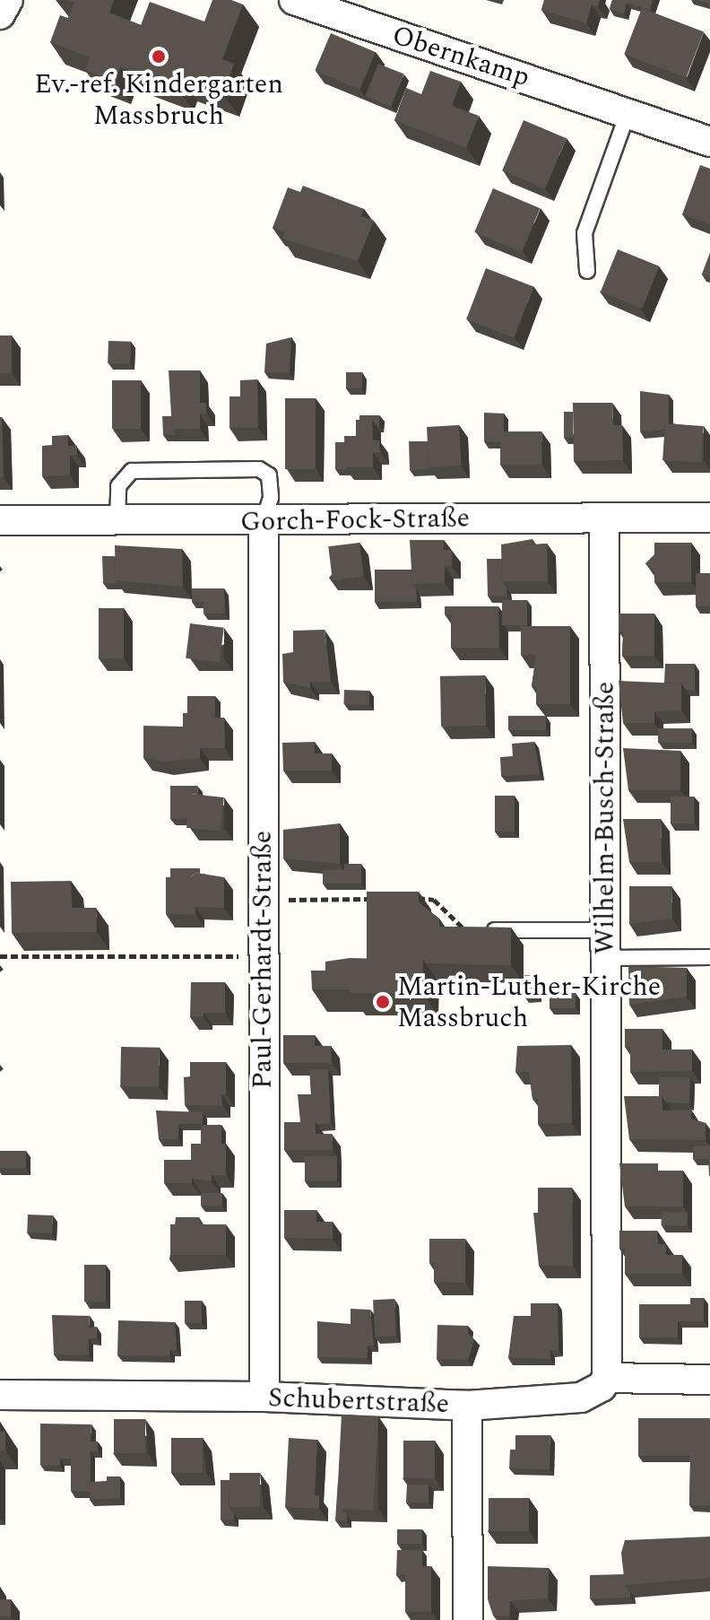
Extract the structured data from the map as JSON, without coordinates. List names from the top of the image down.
{
  "streets": {
    "street": [
      "Obernkamp",
      "Gorch-Fock-Straße",
      "Wilhelm-Busch-Straße",
      "Paul-Gerhardt-Straße",
      "Schubertstraße"
    ]
  },
  "crossings": [
    ["Gorch-Fock-Straße", "Wilhelm-Busch-Straße"],
    ["Gorch-Fock-Straße", "Paul-Gerhardt-Straße"],
    ["Wilhelm-Busch-Straße", "Schubertstraße"],
    ["Paul-Gerhardt-Straße", "Schubertstraße"]
  ],
  "places": ["Ev.-ref. Kindergarten Massbruch", "Martin-Luther-Kirche Massbruch"]
}
